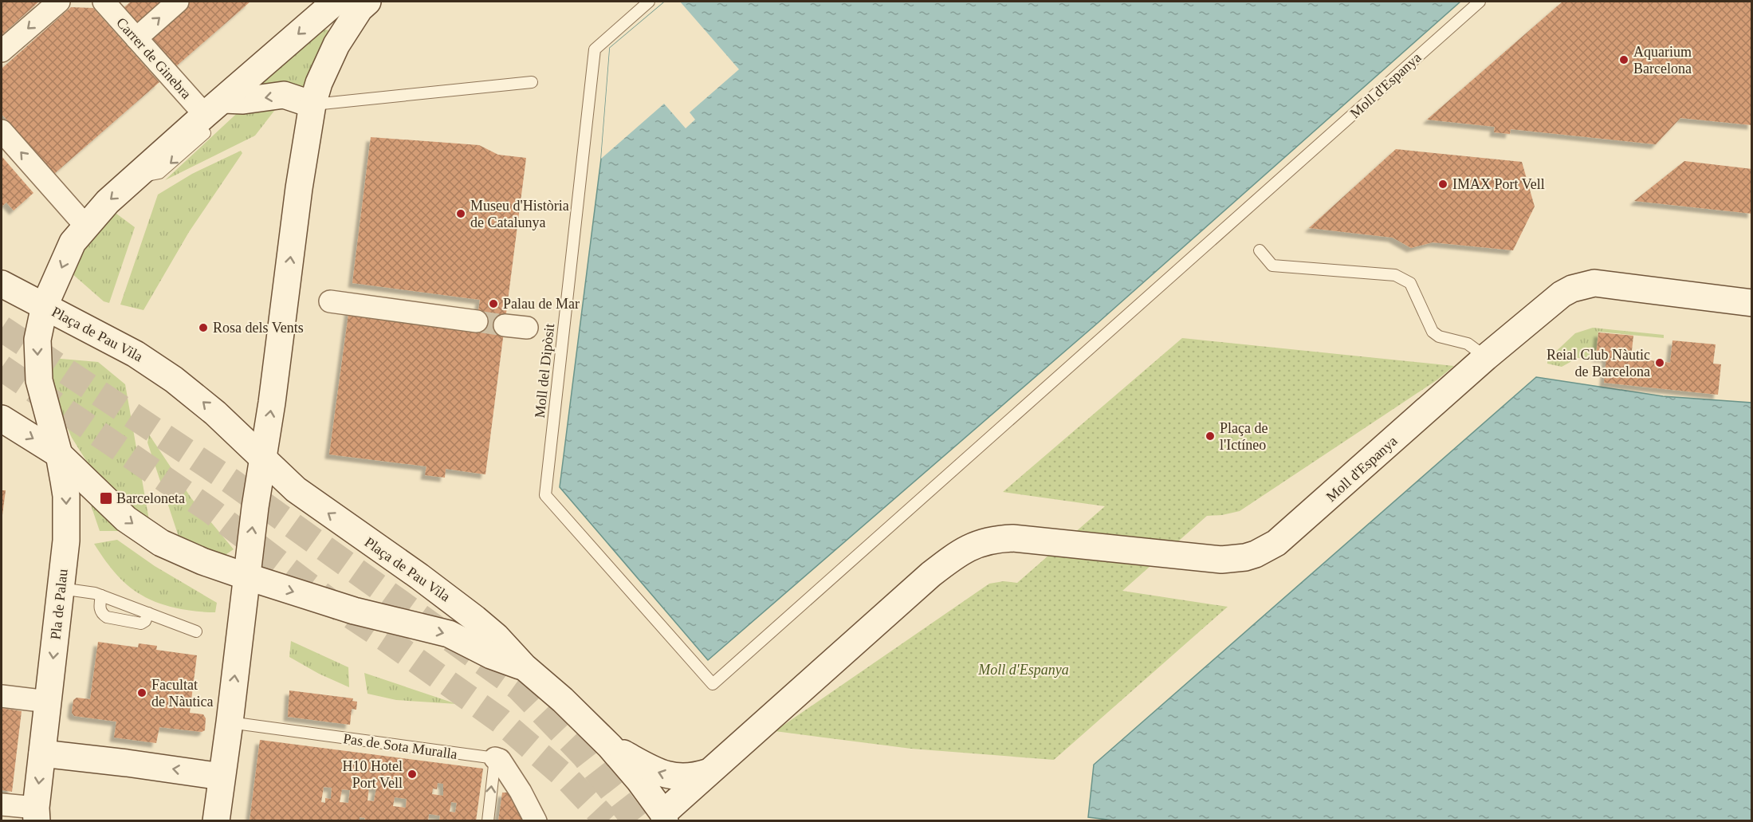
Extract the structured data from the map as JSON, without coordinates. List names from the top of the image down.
{
  "streets": {
    "street": [
      "Carrer de Ginebra",
      "Moll d'Espanya",
      "Plaça de Pau Vila",
      "Pla de Palau"
    ],
    "lane": ["Moll del Dipòsit", "Pas de Sota Muralla"]
  },
  "crossings": [
    ["Moll d'Espanya", "Plaça de Pau Vila"],
    ["Moll d'Espanya", "Moll del Dipòsit"],
    ["Plaça de Pau Vila", "Pla de Palau"]
  ],
  "parks": ["Moll d'Espanya"],
  "places": {
    "other": [
      "Aquarium Barcelona",
      "IMAX Port Vell",
      "Museu d'Història de Catalunya",
      "Palau de Mar",
      "Rosa dels Vents",
      "Reial Club Nàutic de Barcelona",
      "Plaça de l'Ictíneo",
      "Facultat de Nàutica",
      "H10 Hotel Port Vell"
    ],
    "transit": ["Barceloneta"]
  }
}
